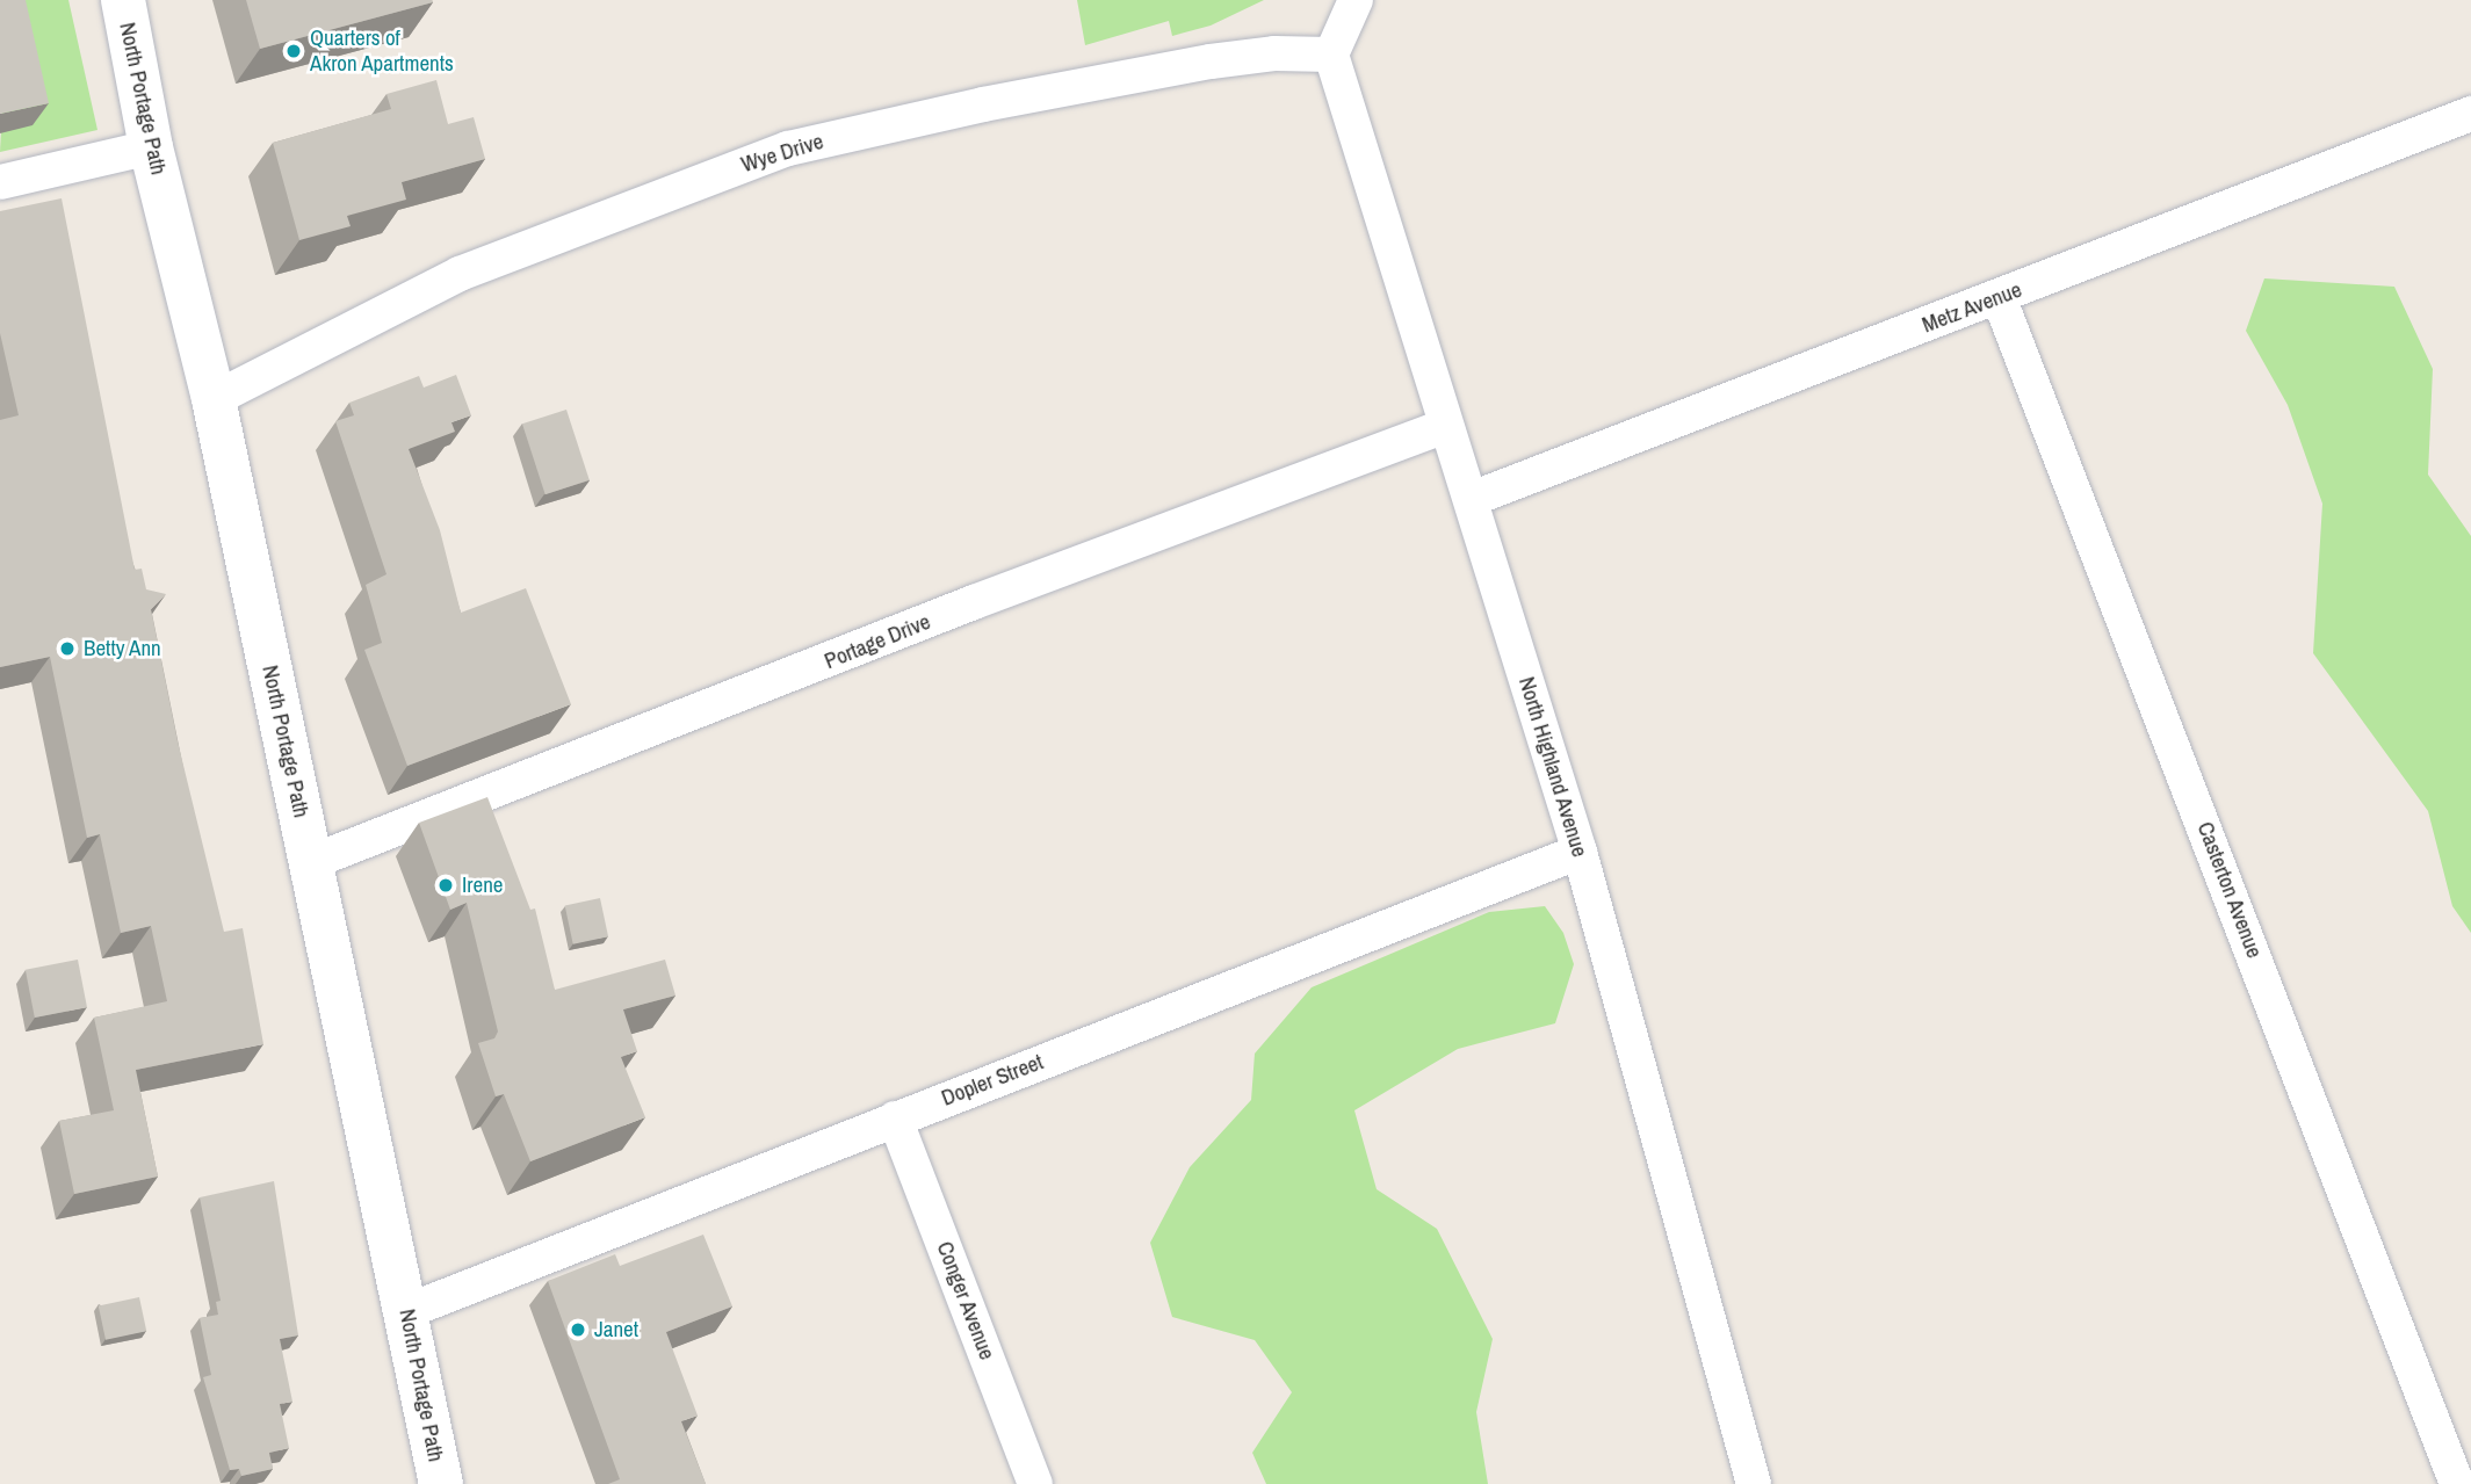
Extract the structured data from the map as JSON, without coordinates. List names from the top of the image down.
{
  "streets": {
    "main road": ["North Portage Path"],
    "street": [
      "Wye Drive",
      "Metz Avenue",
      "Portage Drive",
      "North Highland Avenue",
      "Casterton Avenue",
      "Dopler Street",
      "Conger Avenue"
    ]
  },
  "crossings": [
    ["North Portage Path", "Wye Drive"],
    ["North Portage Path", "Portage Drive"],
    ["North Portage Path", "Dopler Street"],
    ["Wye Drive", "North Highland Avenue"],
    ["Metz Avenue", "North Highland Avenue"],
    ["Metz Avenue", "Casterton Avenue"],
    ["Portage Drive", "North Highland Avenue"],
    ["North Highland Avenue", "Dopler Street"],
    ["Dopler Street", "Conger Avenue"]
  ],
  "places": [
    "Quarters of Akron Apartments",
    "Betty Ann",
    "Irene",
    "Janet"
  ]
}
